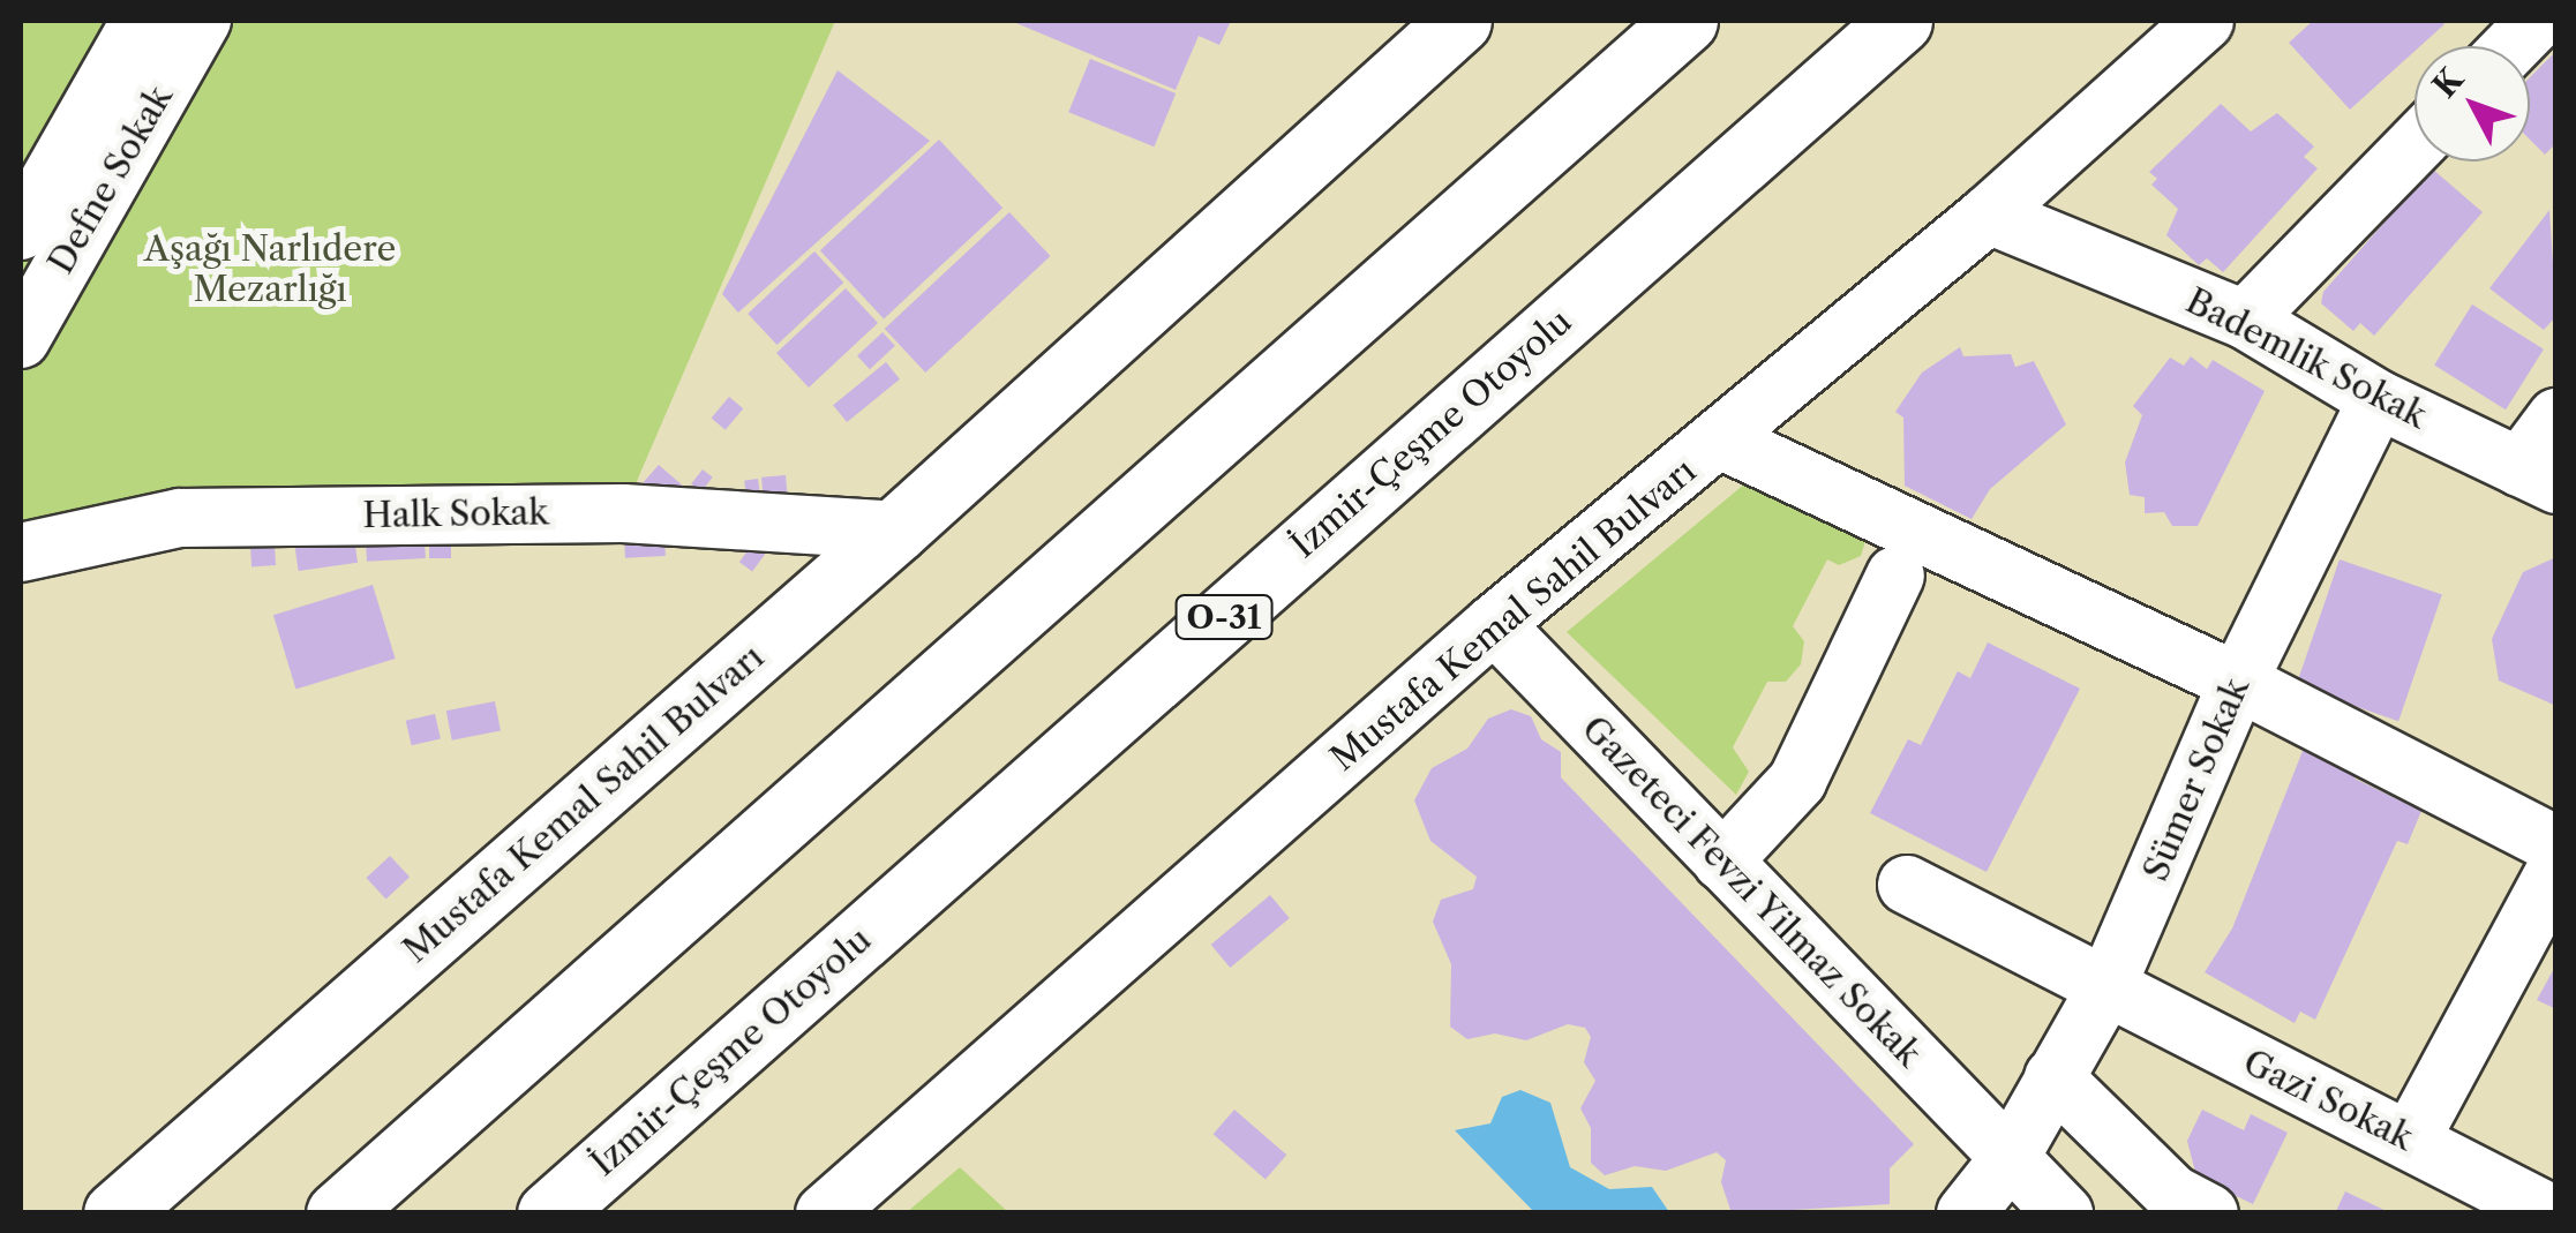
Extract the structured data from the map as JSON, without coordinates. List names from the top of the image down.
{
  "streets": {
    "main road": ["İzmir-Çeşme Otoyolu", "Mustafa Kemal Sahil Bulvarı", "O-31"],
    "street": [
      "Defne Sokak",
      "Bademlik Sokak",
      "Halk Sokak",
      "Sümer Sokak",
      "Gazeteci Fevzi Yilmaz Sokak",
      "Gazi Sokak"
    ]
  },
  "crossings": [
    ["Bademlik Sokak", "Mustafa Kemal Sahil Bulvarı"],
    ["Bademlik Sokak", "Sümer Sokak"],
    ["Halk Sokak", "Mustafa Kemal Sahil Bulvarı"],
    ["Mustafa Kemal Sahil Bulvarı", "Gazeteci Fevzi Yilmaz Sokak"],
    ["Sümer Sokak", "Gazeteci Fevzi Yilmaz Sokak"],
    ["Sümer Sokak", "Gazi Sokak"]
  ],
  "parks": ["Aşağı Narlıdere Mezarlığı"],
  "north": "top left"
}
